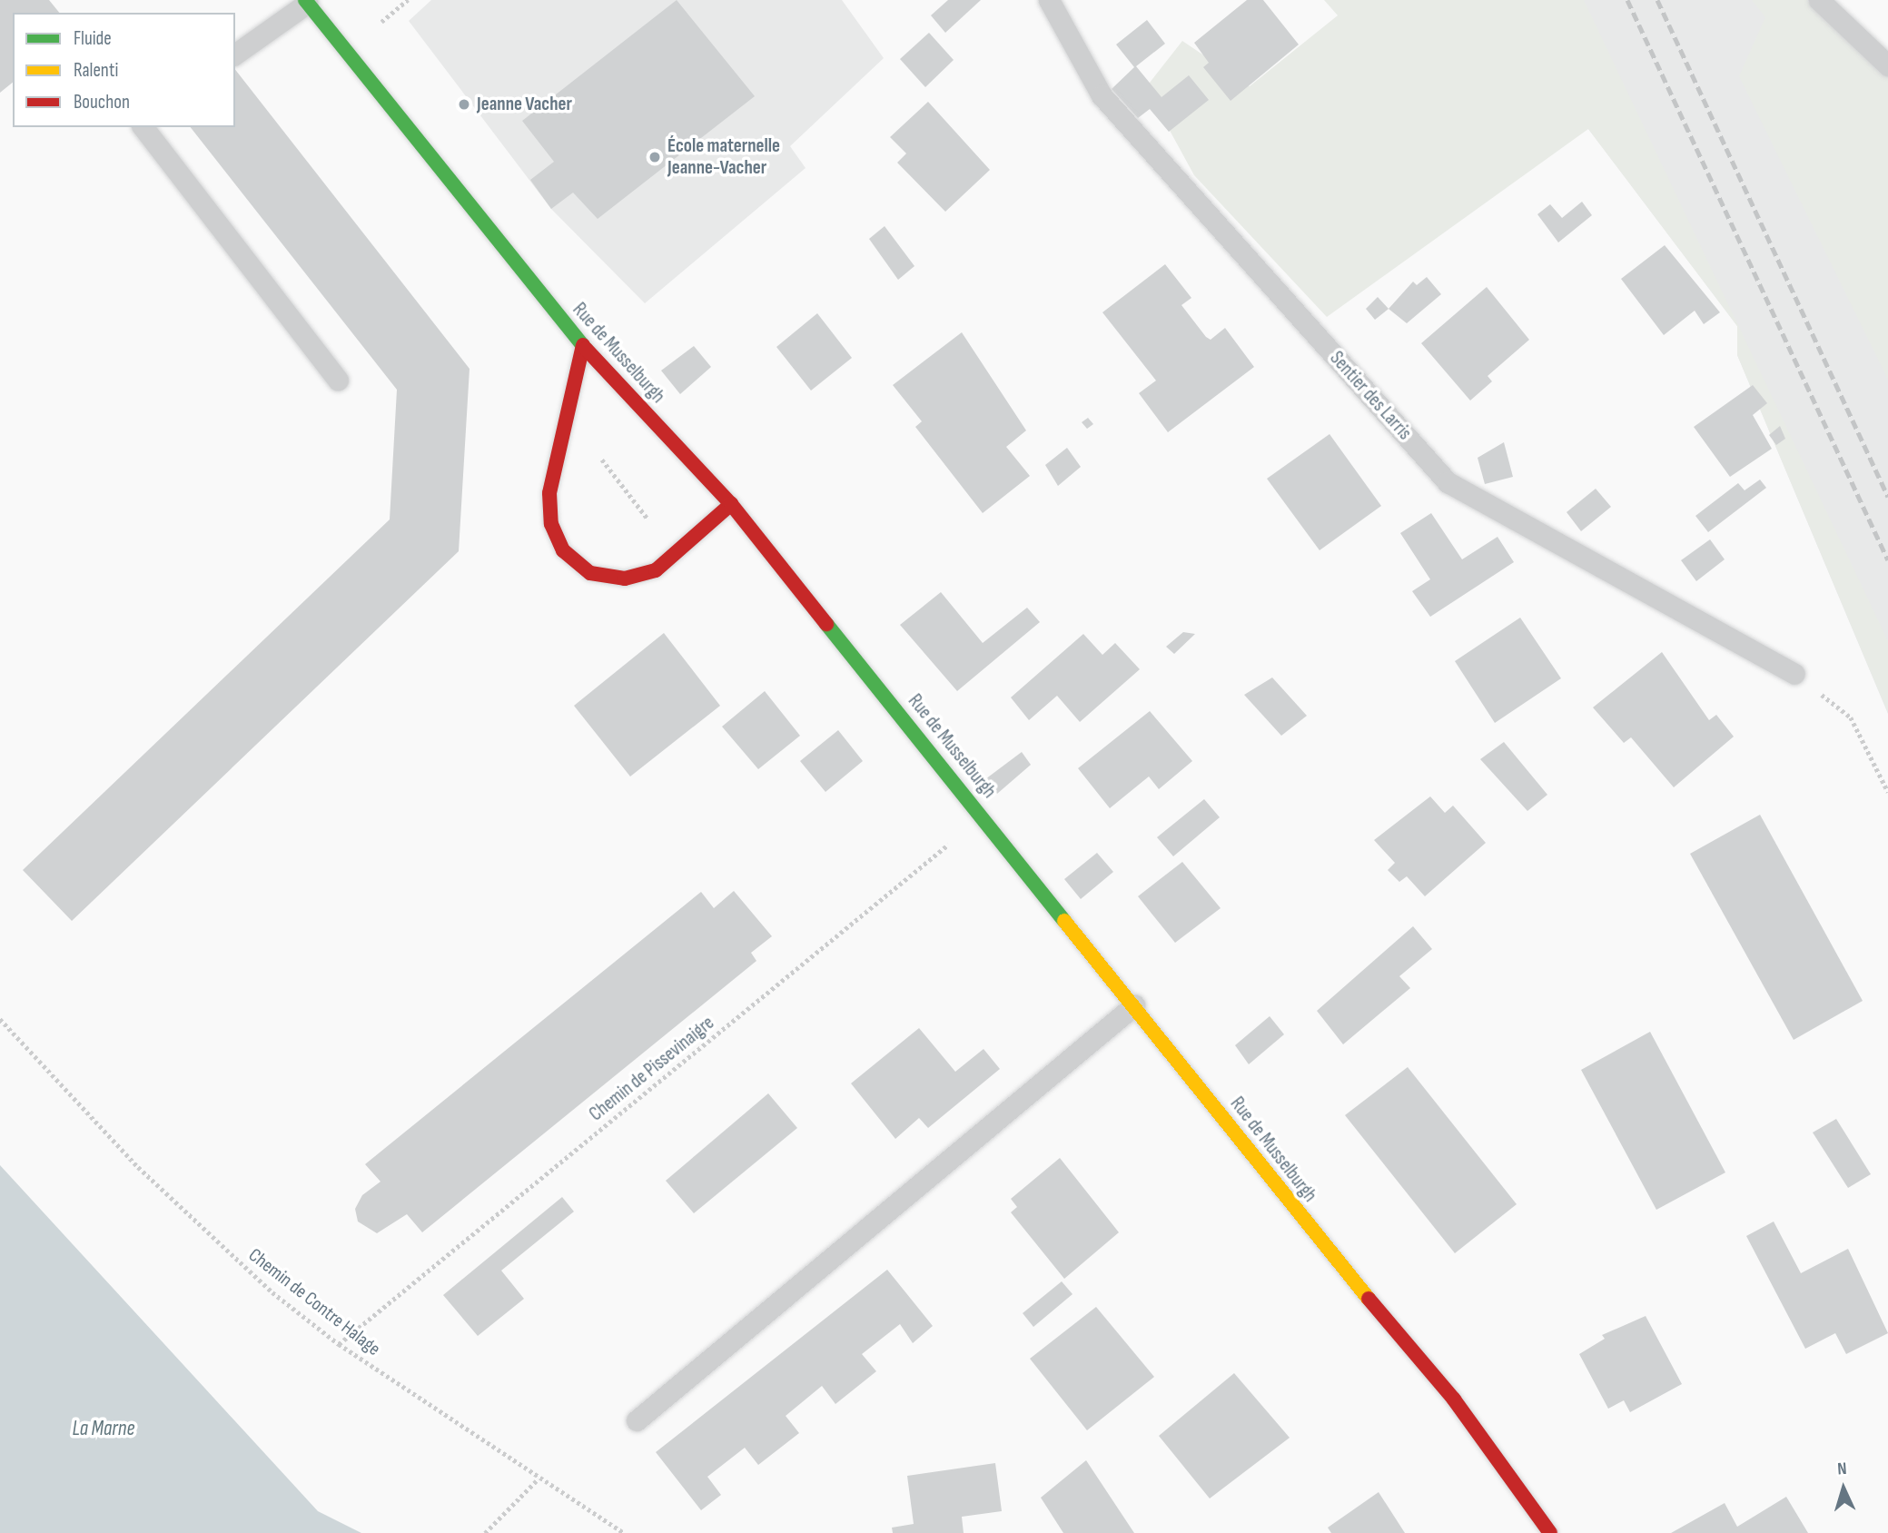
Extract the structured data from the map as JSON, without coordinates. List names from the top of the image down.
{
  "streets": {
    "street": ["Rue de Musselburgh"],
    "lane": ["Sentier des Larris"],
    "path": ["Chemin de Pissevinaigre", "Chemin de Contre Halage"]
  },
  "crossings": [
    ["Rue de Musselburgh", "Chemin de Pissevinaigre"],
    ["Chemin de Pissevinaigre", "Chemin de Contre Halage"]
  ],
  "water": ["La Marne"],
  "places": ["Jeanne Vacher", "École maternelle Jeanne-Vacher"],
  "legend": ["Fluide", "Ralenti", "Bouchon"],
  "north": "top"
}
